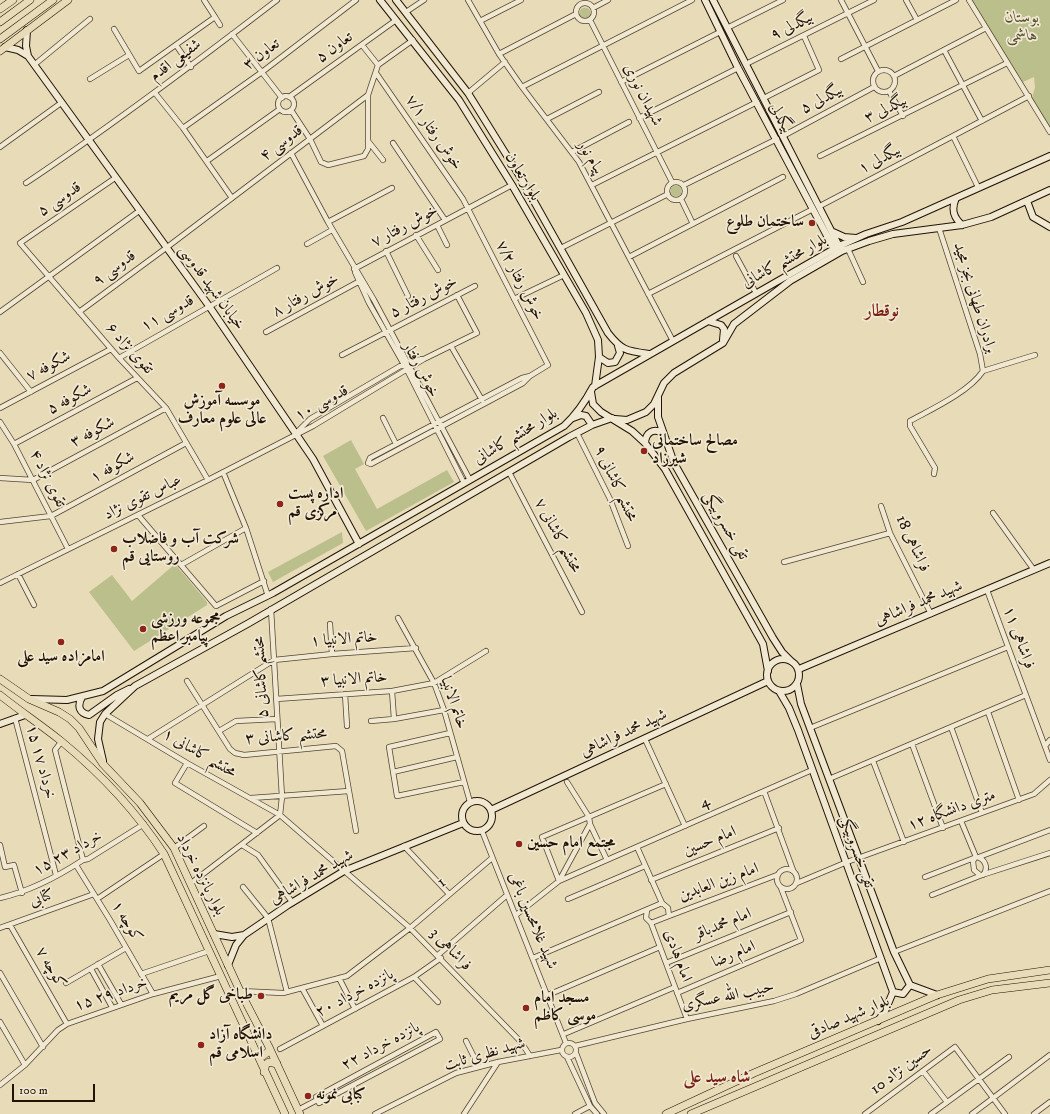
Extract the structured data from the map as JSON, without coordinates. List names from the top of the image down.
{
  "streets": {
    "main road": [
      "بیگدلی",
      "بلوار تعاون",
      "بلوار محتشم کاشانی",
      "خیابان شهید قدوسی",
      "تقی خسروبیگی",
      "شهید محمد فراشاهی",
      "بلوار پانزده خرداد",
      "بلوار شهید صادقی"
    ],
    "street": [
      "بیگدلی ۹",
      "تعاون ۵",
      "تعاون ۳",
      "شفیعی اقدم",
      "شهیدان نوری",
      "بیگدلی ۵",
      "بیگدلی ۳",
      "خوش رفتار ۷/۱",
      "قدوسی ۴",
      "پیام نور",
      "بیگدلی ۱",
      "قدوسی ۵",
      "خوش رفتار ۷",
      "قدوسی ۹",
      "خوش رفتار ۷/۲",
      "خوش رفتار ۸",
      "خوش رفتار ۵",
      "برادران طهانی بجز مجید",
      "قدوسی ۱۱",
      "تقوی نژاد ۶",
      "شکوفه ۷",
      "خوش رفتار",
      "شکوفه ۵",
      "قدوسی ۱۰",
      "شکوفه ۳",
      "شکوفه ۱",
      "تقوی نژاد ۴",
      "محتشم کاشانی ۹",
      "عباس تقوی نژاد",
      "محتشم کاشانی ۷",
      "فراشاهی 18",
      "فراشاهی ۱۱",
      "خاتم الانبیا ۱",
      "محتشم کاشانی ۵",
      "خاتم الانبیا ۳",
      "خاتم الانبیا",
      "محتشم کاشانی ۳",
      "محتشم کاشانی ۱",
      "۱۵ خرداد ۱۷",
      "4",
      "۱۲ متری دانشگاه",
      "امام حسین",
      "۱۵ خرداد ۲۳",
      "1",
      "امام زین العابدین",
      "کتابی",
      "شهید غلامحسین باغی",
      "کوچه ۱",
      "امام محمدباقر",
      "فراشاهی 3",
      "امام رضا",
      "امام هادی",
      "کوچه ۷",
      "پانزده خرداد ۲۰",
      "۱۵ خرداد ۲۹",
      "حبیب الله عسگری",
      "پانزده خرداد ۲۲",
      "شهید نظری ثابت",
      "حسین نژاد 10"
    ]
  },
  "crossings": [
    ["بیگدلی ۹", "بیگدلی"],
    ["تعاون ۵", "بلوار تعاون"],
    ["شفیعی اقدم", "خیابان شهید قدوسی"],
    ["شهیدان نوری", "بیگدلی ۵"],
    ["بیگدلی ۵", "بیگدلی"],
    ["بیگدلی", "بیگدلی ۱"],
    ["بیگدلی", "بلوار محتشم کاشانی"],
    ["خوش رفتار ۷/۱", "خوش رفتار ۷"],
    ["خوش رفتار ۷/۱", "خوش رفتار ۷/۲"],
    ["قدوسی ۴", "قدوسی ۹"],
    ["قدوسی ۴", "خیابان شهید قدوسی"],
    ["قدوسی ۴", "خوش رفتار"],
    ["پیام نور", "بیگدلی ۱"],
    ["پیام نور", "بلوار محتشم کاشانی"],
    ["بلوار تعاون", "خوش رفتار ۷"],
    ["بلوار تعاون", "بلوار محتشم کاشانی"],
    ["بلوار تعاون", "تقی خسروبیگی"],
    ["قدوسی ۵", "خیابان شهید قدوسی"],
    ["قدوسی ۵", "تقوی نژاد ۶"],
    ["خوش رفتار ۷", "خوش رفتار ۷/۲"],
    ["خوش رفتار ۷", "خوش رفتار"],
    ["بلوار محتشم کاشانی", "خیابان شهید قدوسی"],
    ["بلوار محتشم کاشانی", "برادران طهانی بجز مجید"],
    ["بلوار محتشم کاشانی", "خوش رفتار"],
    ["بلوار محتشم کاشانی", "محتشم کاشانی ۹"],
    ["بلوار محتشم کاشانی", "تقی خسروبیگی"],
    ["بلوار محتشم کاشانی", "محتشم کاشانی ۷"],
    ["بلوار محتشم کاشانی", "محتشم کاشانی ۵"],
    ["بلوار محتشم کاشانی", "محتشم کاشانی ۱"],
    ["بلوار محتشم کاشانی", "بلوار پانزده خرداد"],
    ["قدوسی ۹", "خیابان شهید قدوسی"],
    ["قدوسی ۹", "تقوی نژاد ۶"],
    ["خیابان شهید قدوسی", "قدوسی ۱۱"],
    ["خیابان شهید قدوسی", "قدوسی ۱۰"],
    ["خیابان شهید قدوسی", "عباس تقوی نژاد"],
    ["خوش رفتار ۸", "خوش رفتار"],
    ["خوش رفتار ۵", "خوش رفتار"],
    ["قدوسی ۱۱", "تقوی نژاد ۶"],
    ["تقوی نژاد ۶", "شکوفه ۷"],
    ["تقوی نژاد ۶", "شکوفه ۵"],
    ["تقوی نژاد ۶", "شکوفه ۳"],
    ["تقوی نژاد ۶", "شکوفه ۱"],
    ["تقوی نژاد ۶", "عباس تقوی نژاد"],
    ["خوش رفتار", "قدوسی ۱۰"],
    ["شکوفه ۵", "تقوی نژاد ۴"],
    ["قدوسی ۱۰", "عباس تقوی نژاد"],
    ["شکوفه ۳", "تقوی نژاد ۴"],
    ["شکوفه ۱", "تقوی نژاد ۴"],
    ["تقوی نژاد ۴", "عباس تقوی نژاد"],
    ["تقی خسروبیگی", "شهید محمد فراشاهی"],
    ["تقی خسروبیگی", "4"],
    ["تقی خسروبیگی", "۱۲ متری دانشگاه"],
    ["تقی خسروبیگی", "حبیب الله عسگری"],
    ["فراشاهی 18", "شهید محمد فراشاهی"],
    ["شهید محمد فراشاهی", "فراشاهی ۱۱"],
    ["شهید محمد فراشاهی", "خاتم الانبیا"],
    ["شهید محمد فراشاهی", "شهید غلامحسین باغی"],
    ["شهید محمد فراشاهی", "فراشاهی 3"],
    ["خاتم الانبیا ۱", "محتشم کاشانی ۵"],
    ["خاتم الانبیا ۱", "خاتم الانبیا"],
    ["محتشم کاشانی ۵", "خاتم الانبیا ۳"],
    ["محتشم کاشانی ۵", "محتشم کاشانی ۳"],
    ["محتشم کاشانی ۵", "محتشم کاشانی ۱"],
    ["محتشم کاشانی ۵", "فراشاهی 3"],
    ["خاتم الانبیا ۳", "خاتم الانبیا"],
    ["خاتم الانبیا", "شهید غلامحسین باغی"],
    ["محتشم کاشانی ۱", "فراشاهی 3"],
    ["۱۵ خرداد ۱۷", "۱۵ خرداد ۲۳"],
    ["۱۲ متری دانشگاه", "امام زین العابدین"],
    ["۱۵ خرداد ۲۳", "بلوار پانزده خرداد"],
    ["۱۵ خرداد ۲۳", "کوچه ۱"],
    ["بلوار پانزده خرداد", "1"],
    ["بلوار پانزده خرداد", "۱۵ خرداد ۲۹"],
    ["بلوار پانزده خرداد", "پانزده خرداد ۲۲"],
    ["1", "شهید غلامحسین باغی"],
    ["1", "فراشاهی 3"],
    ["امام زین العابدین", "امام هادی"],
    ["کتابی", "کوچه ۱"],
    ["کتابی", "کوچه ۷"],
    ["شهید غلامحسین باغی", "پانزده خرداد ۲۰"],
    ["شهید غلامحسین باغی", "حبیب الله عسگری"],
    ["شهید غلامحسین باغی", "شهید نظری ثابت"],
    ["کوچه ۱", "۱۵ خرداد ۲۹"],
    ["امام محمدباقر", "امام رضا"],
    ["امام محمدباقر", "امام هادی"],
    ["فراشاهی 3", "پانزده خرداد ۲۰"],
    ["فراشاهی 3", "شهید نظری ثابت"],
    ["امام رضا", "امام هادی"],
    ["امام هادی", "حبیب الله عسگری"],
    ["کوچه ۷", "۱۵ خرداد ۲۹"],
    ["حبیب الله عسگری", "شهید نظری ثابت"]
  ],
  "districts": ["نوقطار", "شاه سید علی"],
  "parks": ["بوستان هاشمی"],
  "places": [
    "ساختمان طلوع",
    "موسسه آموزش عالی علوم معارف",
    "مصالح ساختمانی شیرزاد",
    "اداره پست مرکزی قم",
    "شرکت آب و فاضلاب روستایی قم",
    "مجموعه ورزشی پیامبر اعظم",
    "امامزاده سید علی",
    "مجتمع امام حسین",
    "طباخی گل مریم",
    "مسجد امام موسی کاظم",
    "دانشگاه آزاد اسلامی قم",
    "کبابی نمونه"
  ],
  "scale_bar": "100 m"
}
